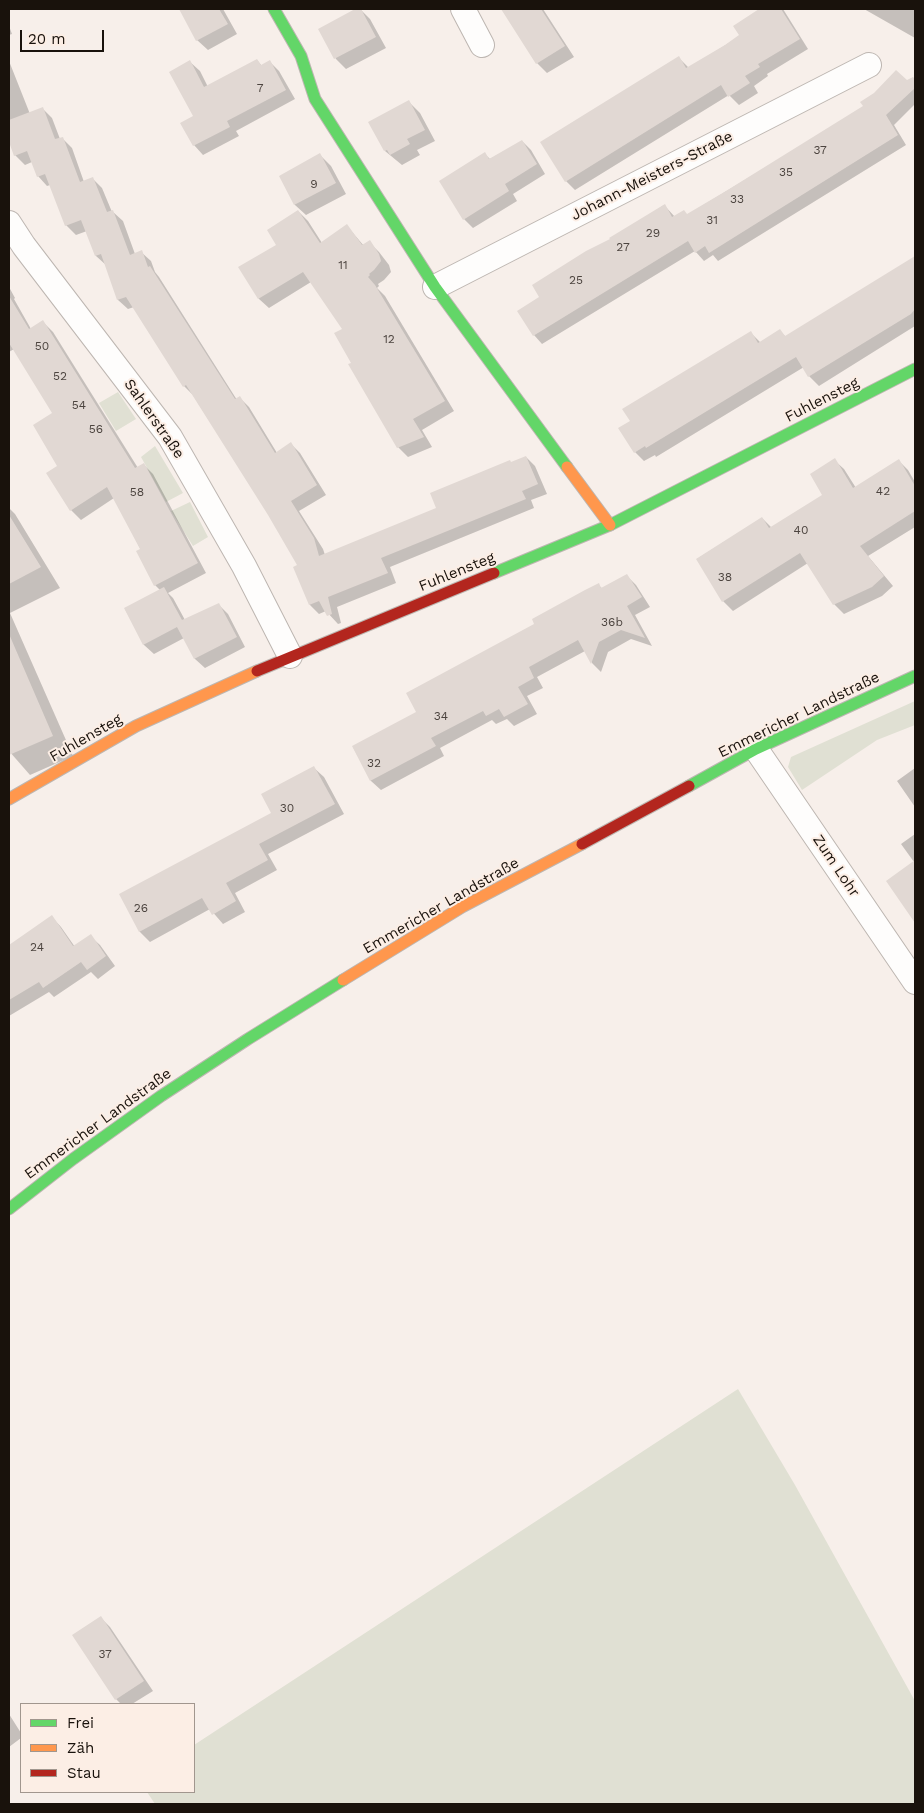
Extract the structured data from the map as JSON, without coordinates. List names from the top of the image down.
{
  "streets": {
    "street": [
      "Johann-Meisters-Straße",
      "Fuhlensteg",
      "Sahlerstraße",
      "Emmericher Landstraße",
      "Zum Lohr"
    ]
  },
  "crossings": [
    ["Fuhlensteg", "Sahlerstraße"],
    ["Emmericher Landstraße", "Zum Lohr"]
  ],
  "house_numbers": [
    "7",
    "37",
    "35",
    "9",
    "33",
    "31",
    "29",
    "27",
    "11",
    "25",
    "12",
    "50",
    "52",
    "54",
    "56",
    "42",
    "58",
    "40",
    "38",
    "36b",
    "34",
    "32",
    "30",
    "26",
    "24",
    "37"
  ],
  "legend": ["Frei", "Zäh", "Stau"],
  "scale_bar": "20 m"
}
